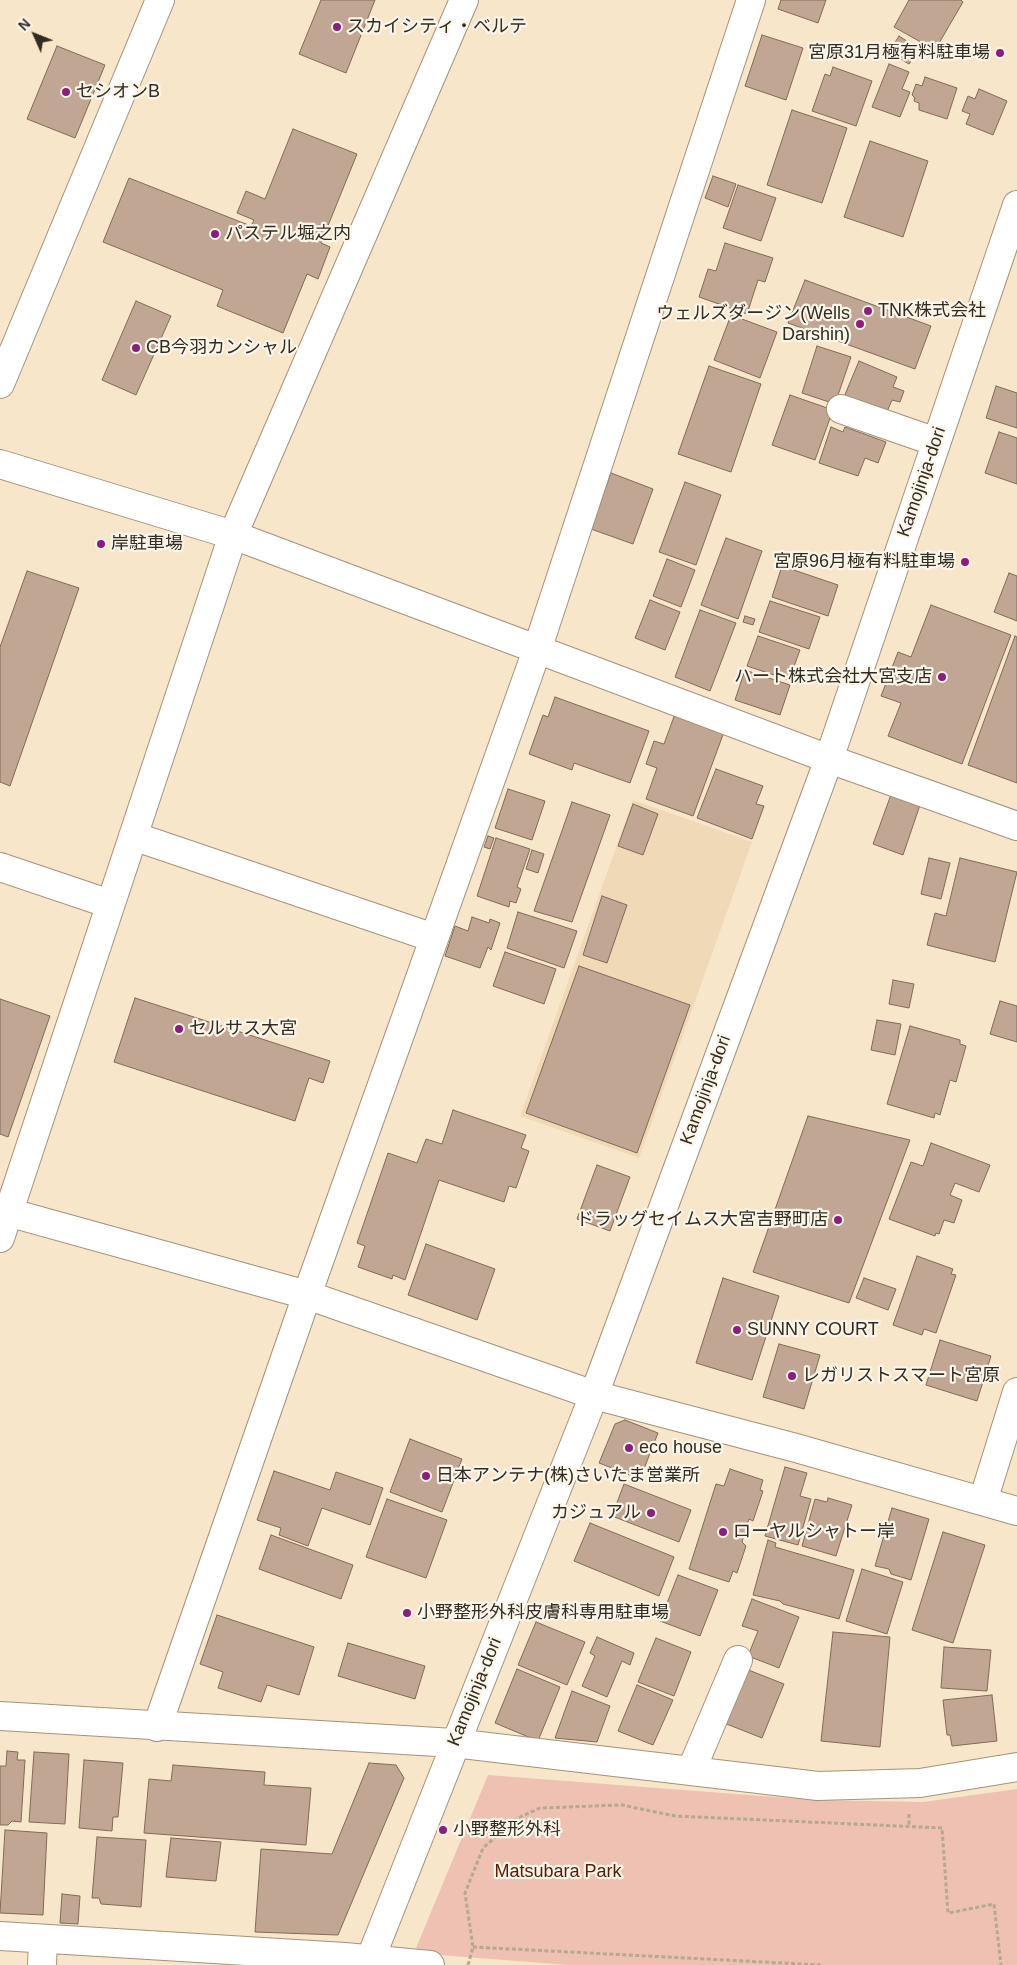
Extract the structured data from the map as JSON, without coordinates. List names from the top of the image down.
{
  "streets": {
    "street": ["Kamojinja-dori"]
  },
  "parks": ["Matsubara Park"],
  "places": [
    "スカイシティ・ベルテ",
    "宮原31月極有料駐車場",
    "セシオンB",
    "パステル堀之内",
    "TNK株式会社",
    "ウェルズダージン(Wells Darshin)",
    "CB今羽カンシャル",
    "岸駐車場",
    "宮原96月極有料駐車場",
    "ハート株式会社大宮支店",
    "セルサス大宮",
    "ドラッグセイムス大宮吉野町店",
    "SUNNY COURT",
    "レガリストスマート宮原",
    "eco house",
    "日本アンテナ(株)さいたま営業所",
    "カジュアル",
    "ローヤルシャトー岸",
    "小野整形外科皮膚科専用駐車場",
    "小野整形外科"
  ],
  "north": "top left"
}
